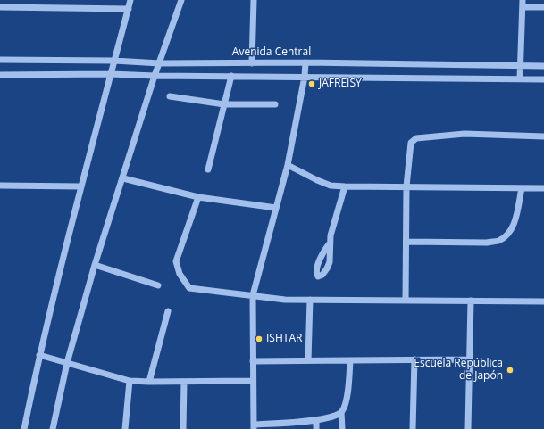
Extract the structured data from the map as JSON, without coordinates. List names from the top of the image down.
{
  "streets": {
    "street": ["Avenida Central"]
  },
  "places": ["JAFREISY", "ISHTAR", "Escuela República de Japón"]
}
